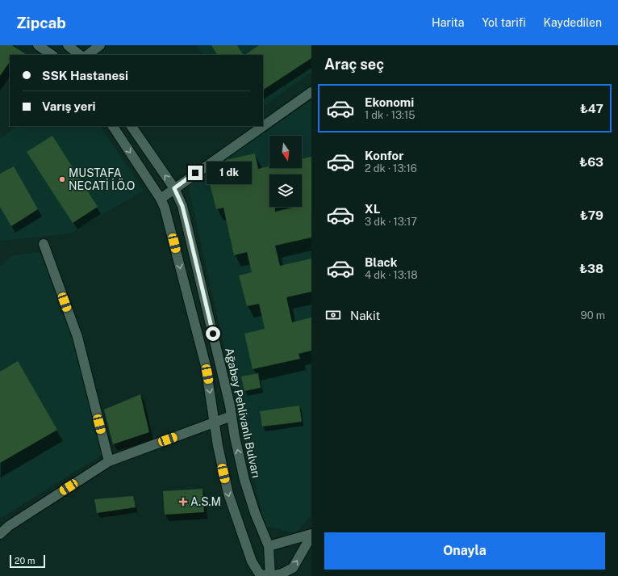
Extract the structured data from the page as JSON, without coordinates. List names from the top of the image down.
{
  "streets": {
    "street": ["Ağabey Pehlivanlı Bulvarı"]
  },
  "places": {
    "other": ["MUSTAFA NECATİ İ.Ö.O"],
    "health": ["A.S.M"]
  },
  "scale_bar": "20 m",
  "north": "bottom",
  "page": {
    "header": "Zipcab",
    "nav": ["Harita", "Yol tarifi", "Kaydedilen"],
    "heading": "Araç seç",
    "banner": ["SSK Hastanesi", "Varış yeri"],
    "list": [
      {
        "name": "Ekonomi",
        "note": "1 dk · 13:15",
        "value": "₺47"
      },
      {
        "name": "Konfor",
        "note": "2 dk · 13:16",
        "value": "₺63"
      },
      {
        "name": "XL",
        "note": "3 dk · 13:17",
        "value": "₺79"
      },
      {
        "name": "Black",
        "note": "4 dk · 13:18",
        "value": "₺38"
      }
    ],
    "bubble": "1 dk",
    "pay": ["Nakit", "90 m"],
    "buttons": "Onayla",
    "scale": "20 m"
  }
}
